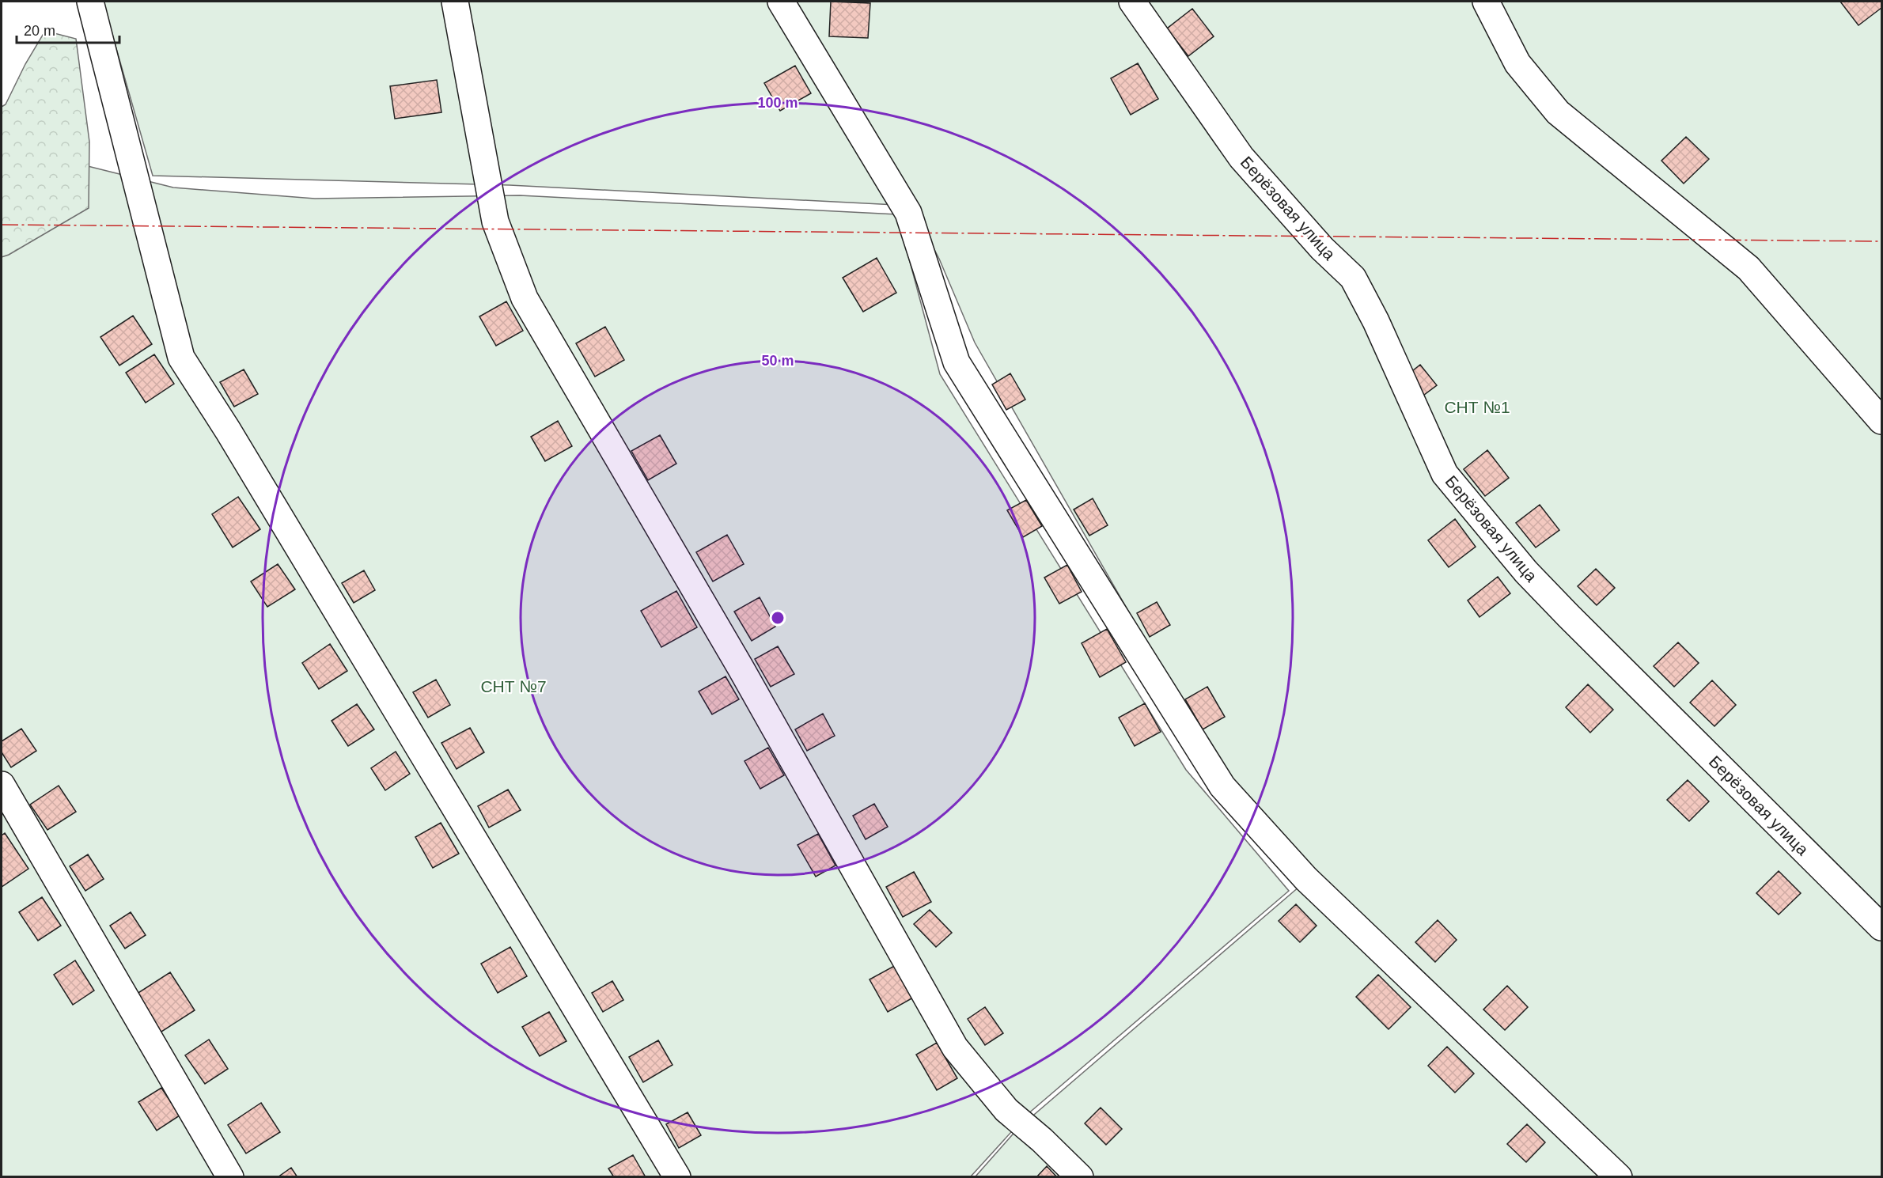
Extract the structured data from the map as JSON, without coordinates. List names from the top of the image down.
{
  "streets": {
    "street": ["Берёзовая улица"]
  },
  "parks": ["СНТ №1", "СНТ №7"],
  "scale_bar": "20 m",
  "rings": ["100 m", "50 m"]
}
